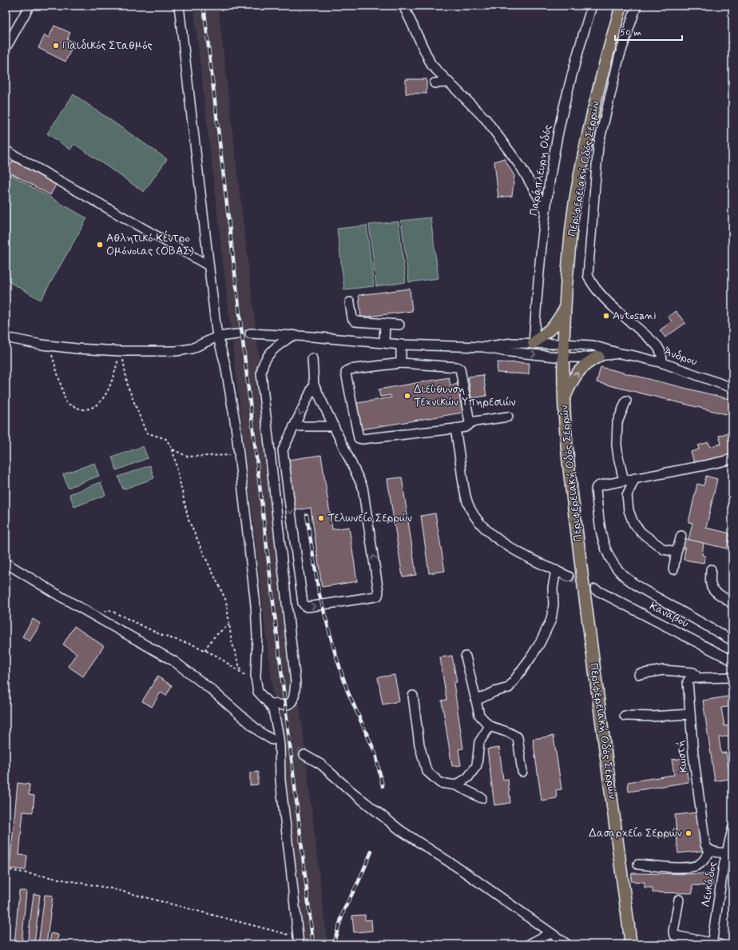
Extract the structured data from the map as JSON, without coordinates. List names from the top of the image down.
{
  "streets": {
    "main road": ["Περιφερειακή Οδός Σερρών"],
    "street": [
      "Παράπλευρη Οδός",
      "Άνδρου",
      "Καναβού",
      "Κωστή",
      "Λευκάδος"
    ]
  },
  "places": [
    "Παιδικός Σταθμός",
    "Αθλητικό Κέντρο Ομόνοιας (ΟΒΑΣ)",
    "Autosani",
    "Διεύθυνση Τεχνικών Υπηρεσιών",
    "Τελωνείο Σερρών",
    "Δασαρχείο Σερρών"
  ],
  "scale_bar": "50 m"
}
